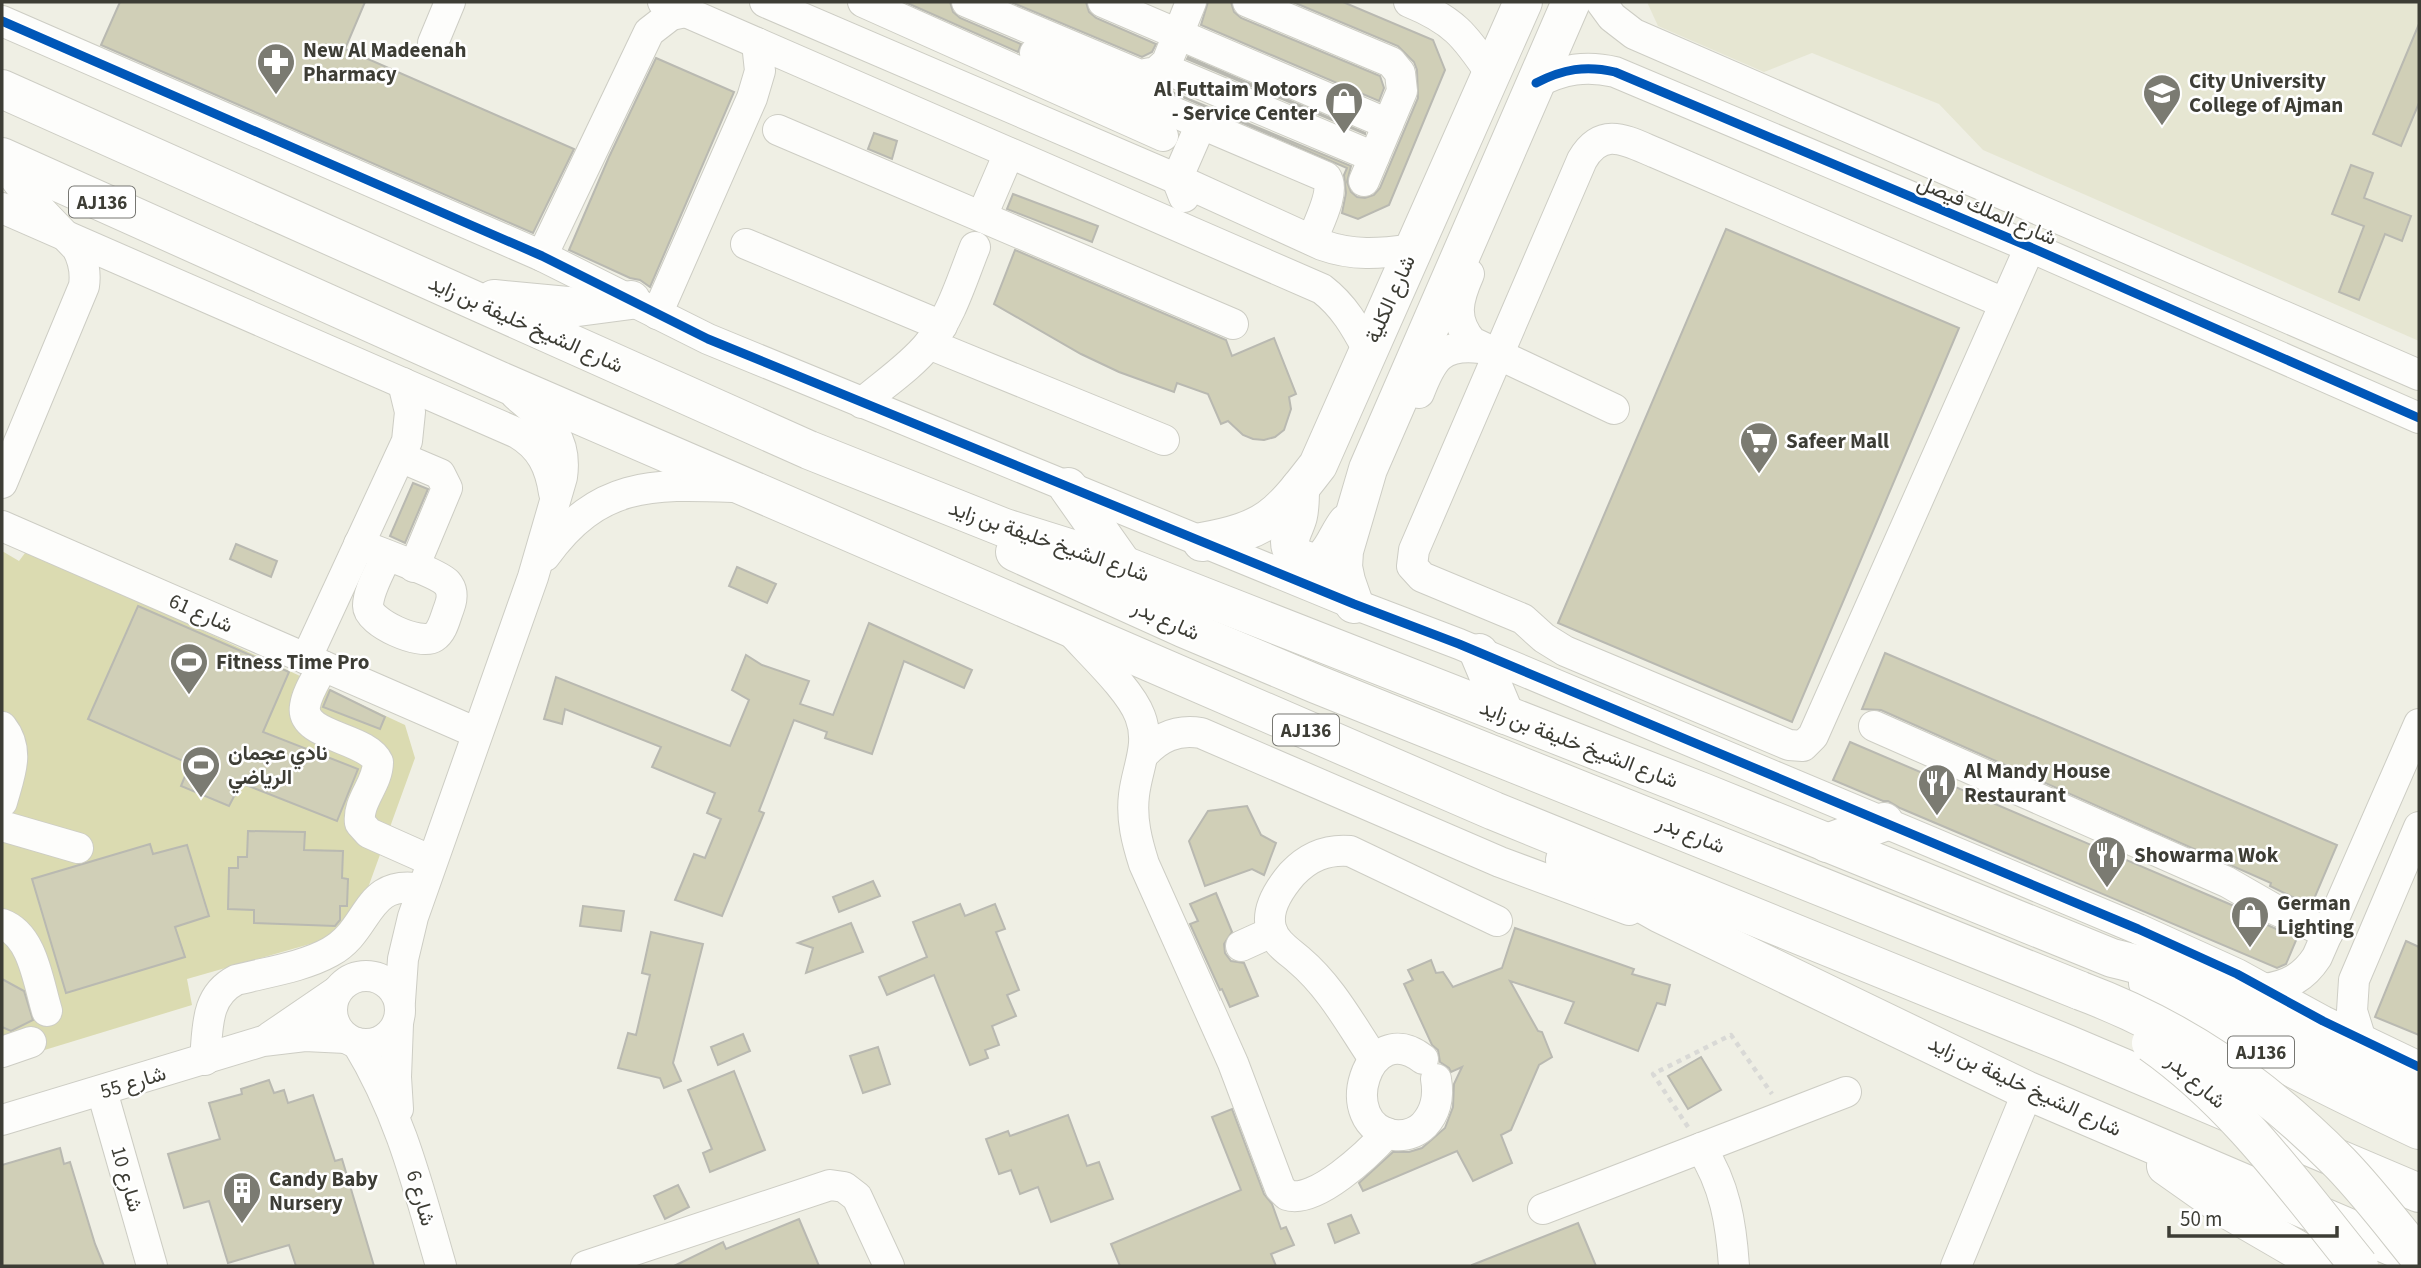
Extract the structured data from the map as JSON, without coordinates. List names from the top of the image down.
{
  "streets": {
    "main road": [
      "AJ136",
      "شارع الكلية",
      "شارع الشيخ خليفة بن زايد",
      "شارع بدر"
    ],
    "street": [
      "شارع الملك فيصل",
      "شارع 61",
      "شارع 55",
      "شارع 10",
      "شارع 6"
    ]
  },
  "crossings": [
    ["شارع الشيخ خليفة بن زايد", "شارع بدر"],
    ["شارع 55", "شارع 10"],
    ["شارع 55", "شارع 6"]
  ],
  "places": {
    "pharmacy": ["New Al Madeenah Pharmacy"],
    "school or university": ["City University College of Ajman"],
    "shop": ["Al Futtaim Motors - Service Center", "German Lighting"],
    "supermarket": ["Safeer Mall"],
    "sports": ["Fitness Time Pro", "نادي عجمان الرياضي"],
    "restaurant": ["Al Mandy House Restaurant", "Showarma Wok"],
    "building": ["Candy Baby Nursery"]
  },
  "scale_bar": "50 m"
}
